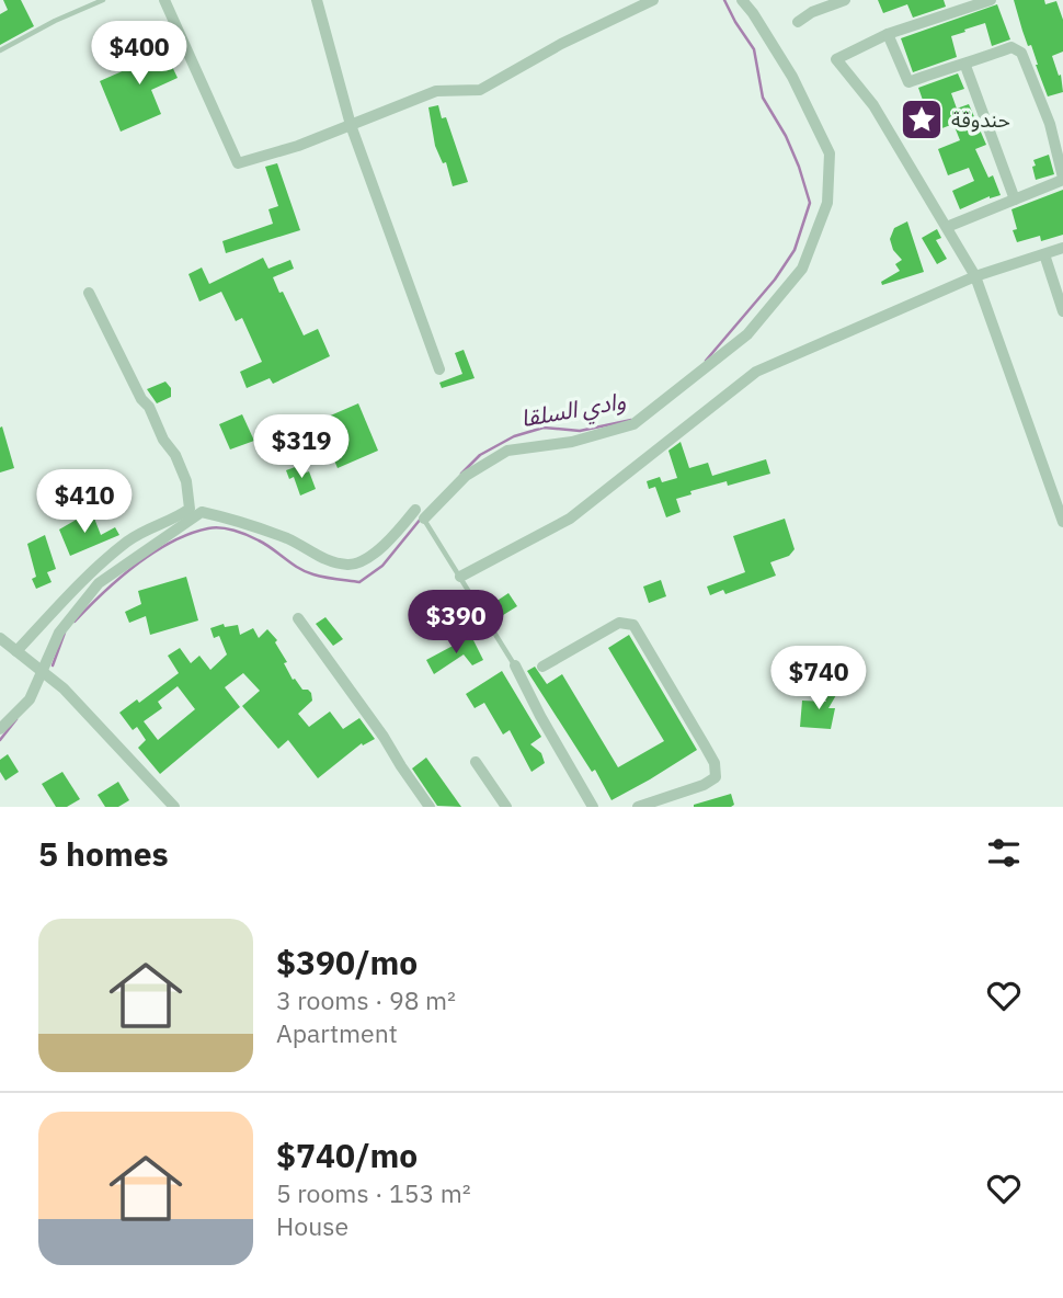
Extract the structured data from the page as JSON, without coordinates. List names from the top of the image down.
{
  "water": ["وادي السلقا"],
  "places": {
    "place": ["حندوقة"]
  },
  "page": {
    "price": [
      "$400",
      "$319",
      "$410",
      "$390",
      "$740"
    ],
    "heading": "5 homes",
    "list": [
      {
        "name": "$390/mo",
        "note": "3 rooms · 98 m² · Apartment"
      },
      {
        "name": "$740/mo",
        "note": "5 rooms · 153 m² · House"
      }
    ]
  }
}
